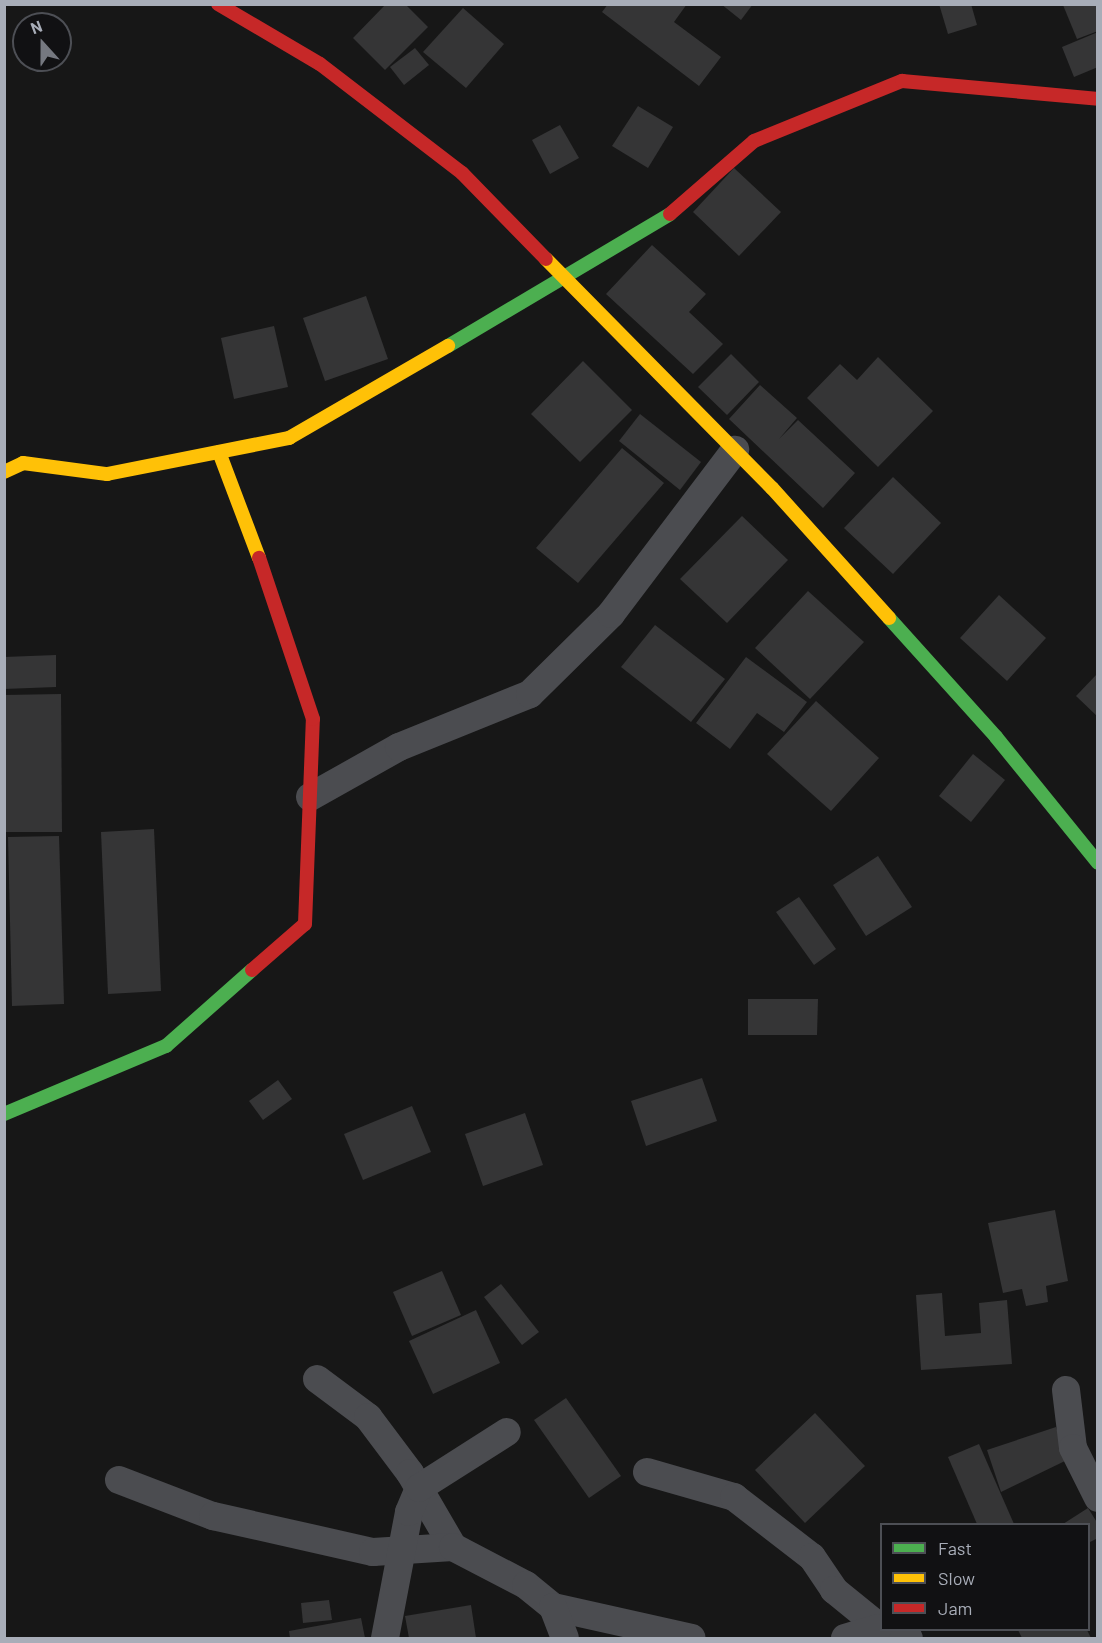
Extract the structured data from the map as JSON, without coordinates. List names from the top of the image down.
{
  "legend": ["Fast", "Slow", "Jam"],
  "north": "top"
}
